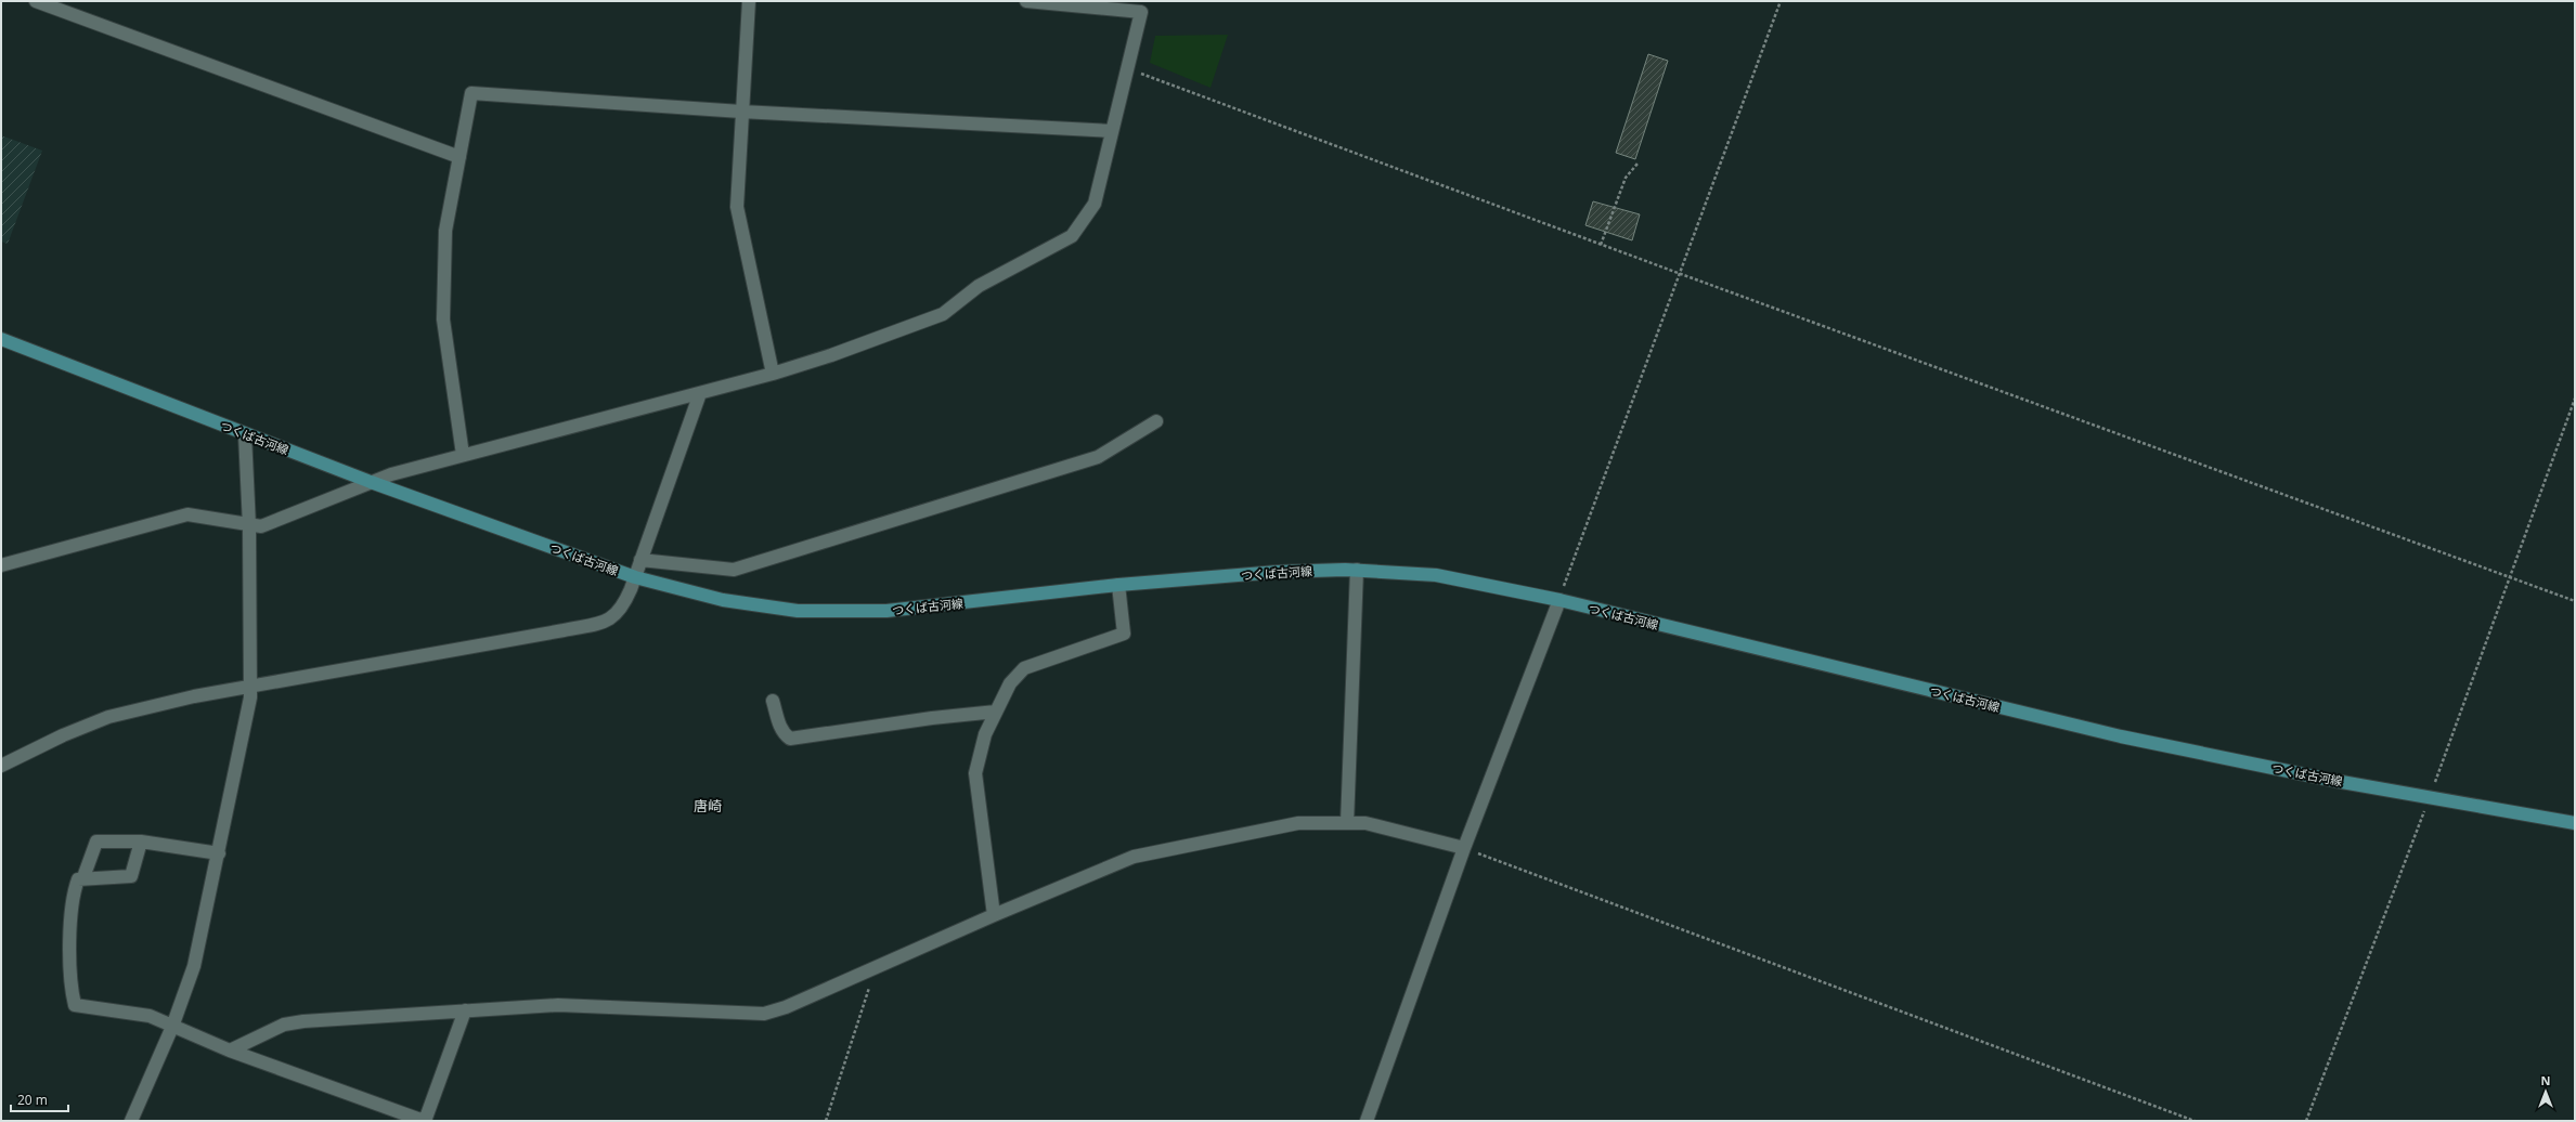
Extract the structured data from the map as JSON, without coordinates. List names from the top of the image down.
{
  "streets": {
    "main road": ["つくば古河線"]
  },
  "districts": ["唐崎"],
  "scale_bar": "20 m",
  "north": "top"
}
